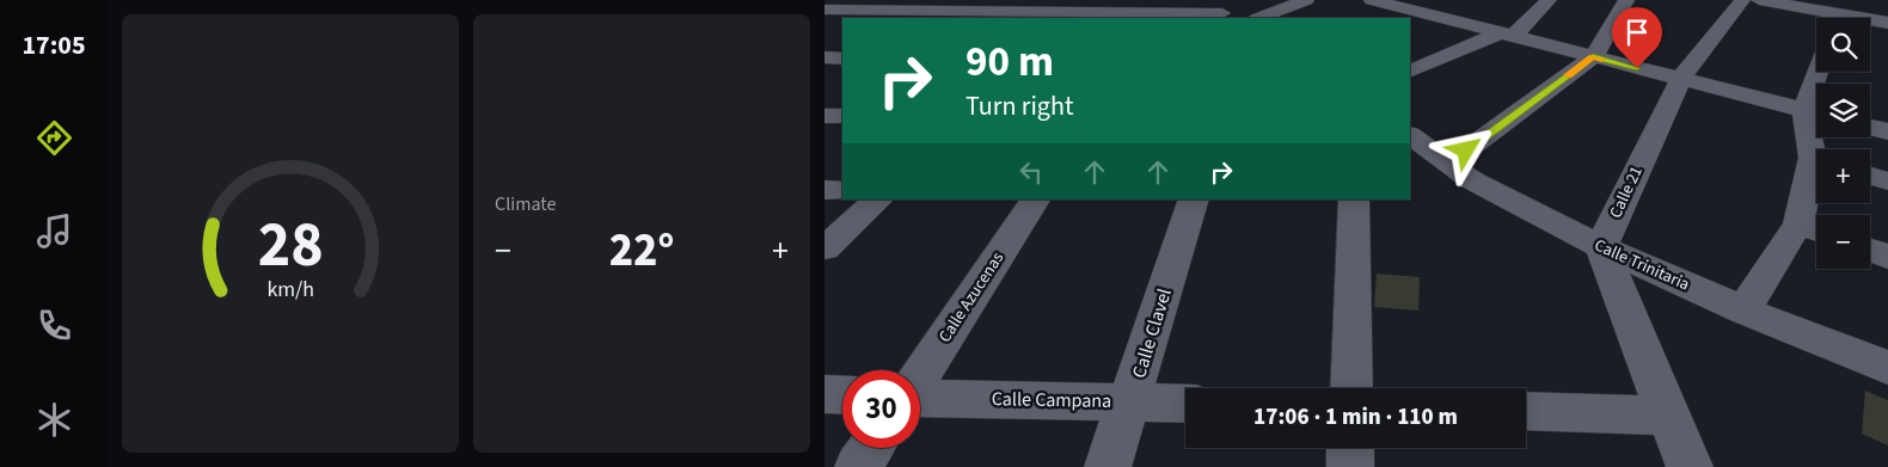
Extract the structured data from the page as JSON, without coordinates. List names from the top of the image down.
{
  "streets": {
    "street": [
      "Calle 21",
      "Calle Trinitaria",
      "Calle Azucenas",
      "Calle Clavel",
      "Calle Campana"
    ]
  },
  "crossings": [
    ["Calle 21", "Calle Trinitaria"],
    ["Calle Clavel", "Calle Campana"]
  ],
  "page": {
    "tabs": "17:05",
    "tile": "Climate",
    "map_buttons": ["+", "−"],
    "turn": ["90 m", "Turn right"],
    "heat": ["−", "22°", "+"],
    "limit": "30",
    "trip": "17:06 · 1 min · 110 m",
    "gauge": ["28", "km/h"]
  }
}
